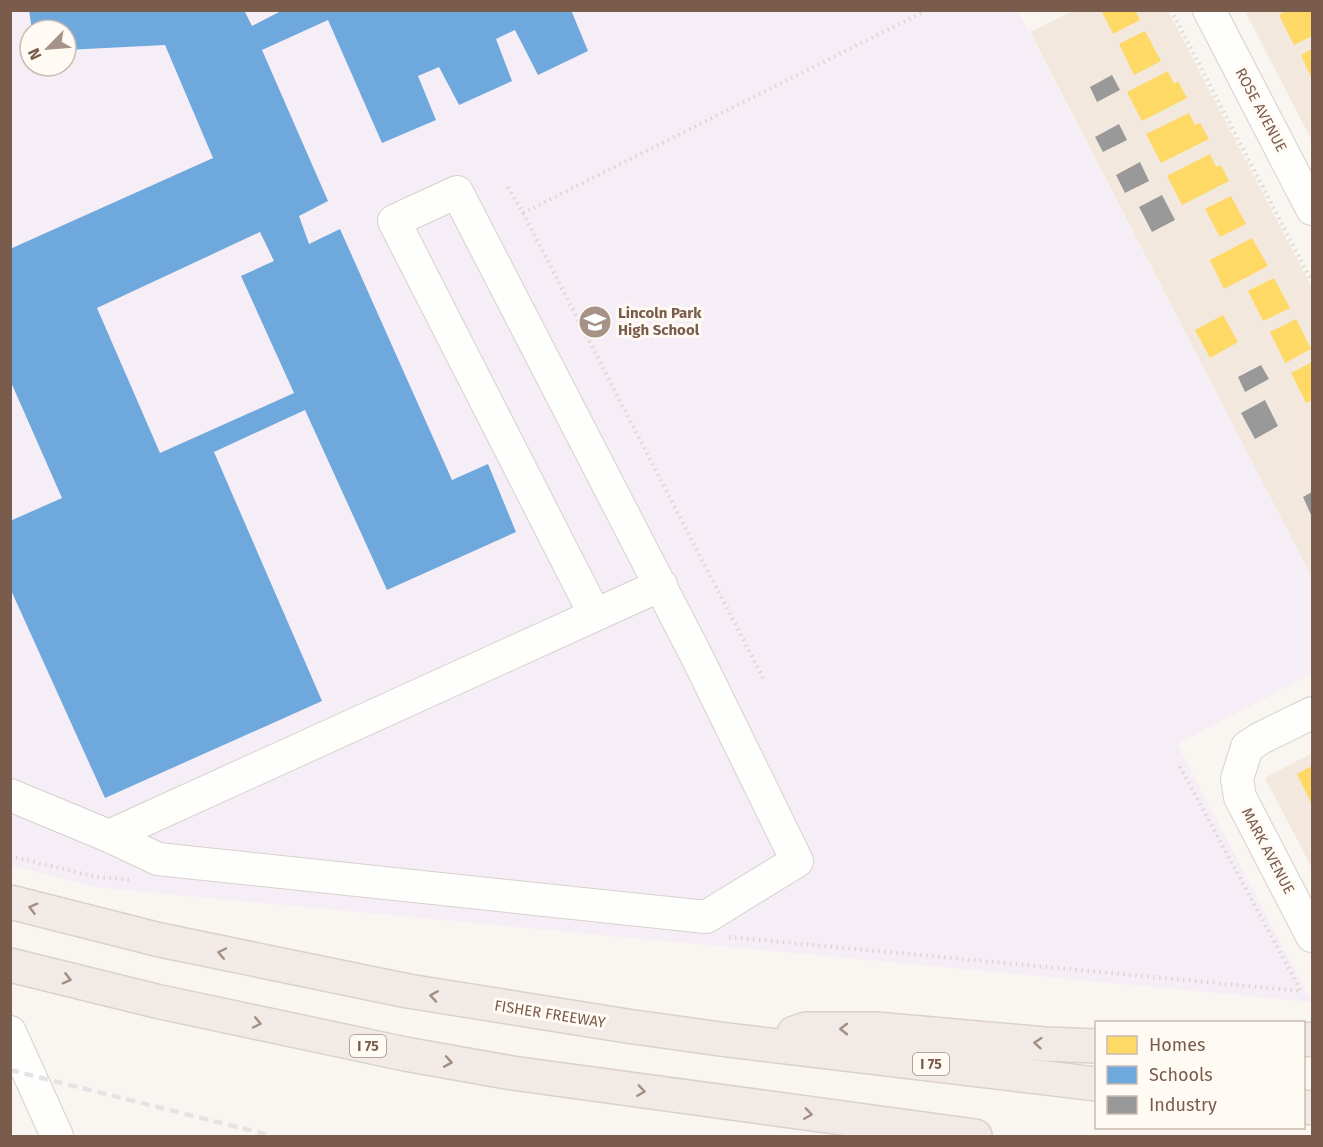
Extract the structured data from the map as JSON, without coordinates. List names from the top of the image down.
{
  "streets": {
    "highway": ["FISHER FREEWAY", "I 75"],
    "street": ["ROSE AVENUE", "MARK AVENUE"]
  },
  "places": {
    "school or university": ["Lincoln Park High School"]
  },
  "legend": ["Homes", "Schools", "Industry"],
  "north": "bottom left"
}
